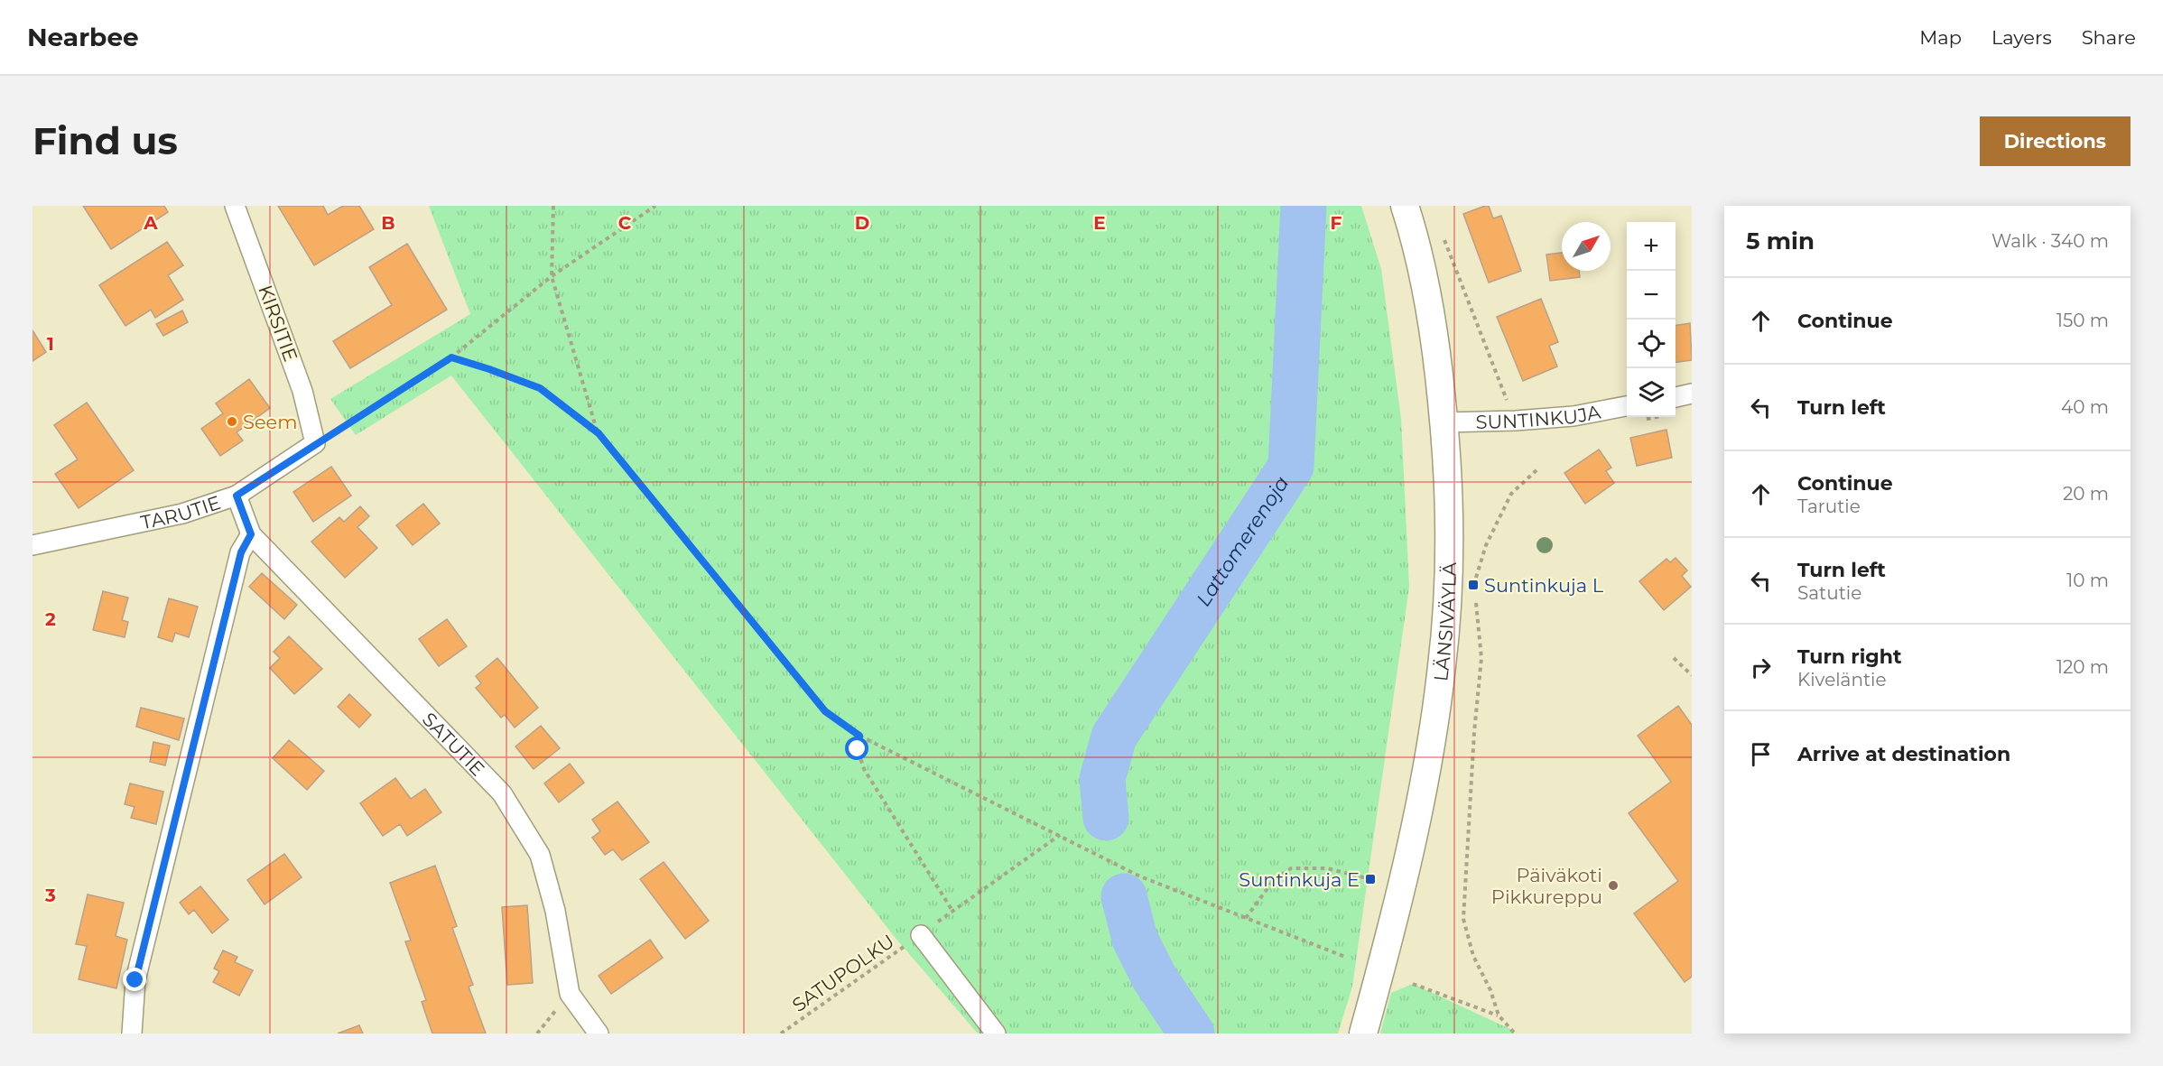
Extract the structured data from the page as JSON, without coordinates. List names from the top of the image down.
{
  "streets": {
    "main road": ["LÄNSIVÄYLÄ"],
    "street": [
      "KIRSITIE",
      "SUNTINKUJA",
      "TARUTIE",
      "SATUTIE"
    ],
    "path": ["SATUPOLKU"]
  },
  "crossings": [
    ["KIRSITIE", "TARUTIE"],
    ["SUNTINKUJA", "LÄNSIVÄYLÄ"],
    ["TARUTIE", "SATUTIE"]
  ],
  "water": ["Lattomerenoja"],
  "places": {
    "other": ["Seem", "Päiväkoti Pikkureppu"],
    "transit": ["Suntinkuja L", "Suntinkuja E"]
  },
  "north": "top right",
  "page": {
    "header": "Nearbee",
    "nav": ["Map", "Layers", "Share"],
    "buttons": "Directions",
    "title": "Find us",
    "heading": ["5 min", "Walk · 340 m"],
    "map_buttons": ["+", "−"],
    "list": [
      ["Continue", "150 m"],
      ["Turn left", "40 m"],
      ["Continue", "Tarutie", "20 m"],
      ["Turn left", "Satutie", "10 m"],
      ["Turn right", "Kiveläntie", "120 m"],
      "Arrive at destination"
    ]
  },
  "grid": {
    "columns": [
      "A",
      "B",
      "C",
      "D",
      "E",
      "F"
    ],
    "rows": ["1", "2", "3"]
  }
}
